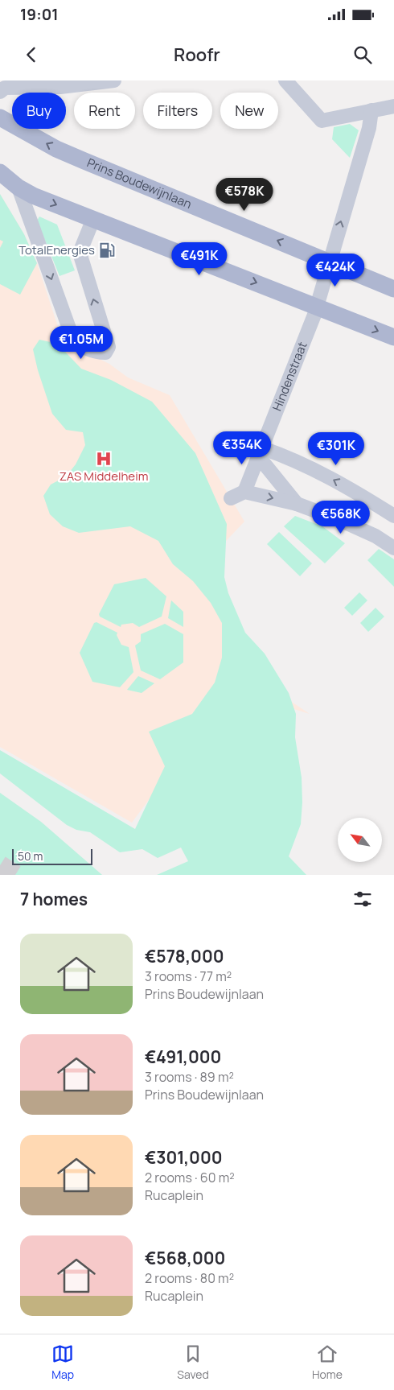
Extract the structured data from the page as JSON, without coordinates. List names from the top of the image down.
{
  "streets": {
    "main road": ["Prins Boudewijnlaan"],
    "street": ["Hindenstraat"]
  },
  "crossings": [
    ["Prins Boudewijnlaan", "Hindenstraat"]
  ],
  "one_way": ["Hindenstraat"],
  "places": {
    "fuel station": ["TotalEnergies"],
    "hospital": ["ZAS Middelheim"]
  },
  "scale_bar": "50 m",
  "north": "top left",
  "page": {
    "status": "19:01",
    "header": "Roofr",
    "chip": [
      "Buy",
      "Rent",
      "Filters",
      "New"
    ],
    "price": [
      "€578K",
      "€491K",
      "€424K",
      "€1.05M",
      "€354K",
      "€301K",
      "€568K"
    ],
    "scale": "50 m",
    "heading": "7 homes",
    "list": [
      {
        "name": "€578,000",
        "note": "3 rooms · 77 m² · Prins Boudewijnlaan"
      },
      {
        "name": "€491,000",
        "note": "3 rooms · 89 m² · Prins Boudewijnlaan"
      },
      {
        "name": "€301,000",
        "note": "2 rooms · 60 m² · Rucaplein"
      },
      {
        "name": "€568,000",
        "note": "2 rooms · 80 m² · Rucaplein"
      }
    ],
    "tabs": ["Map", "Saved", "Home"]
  }
}
